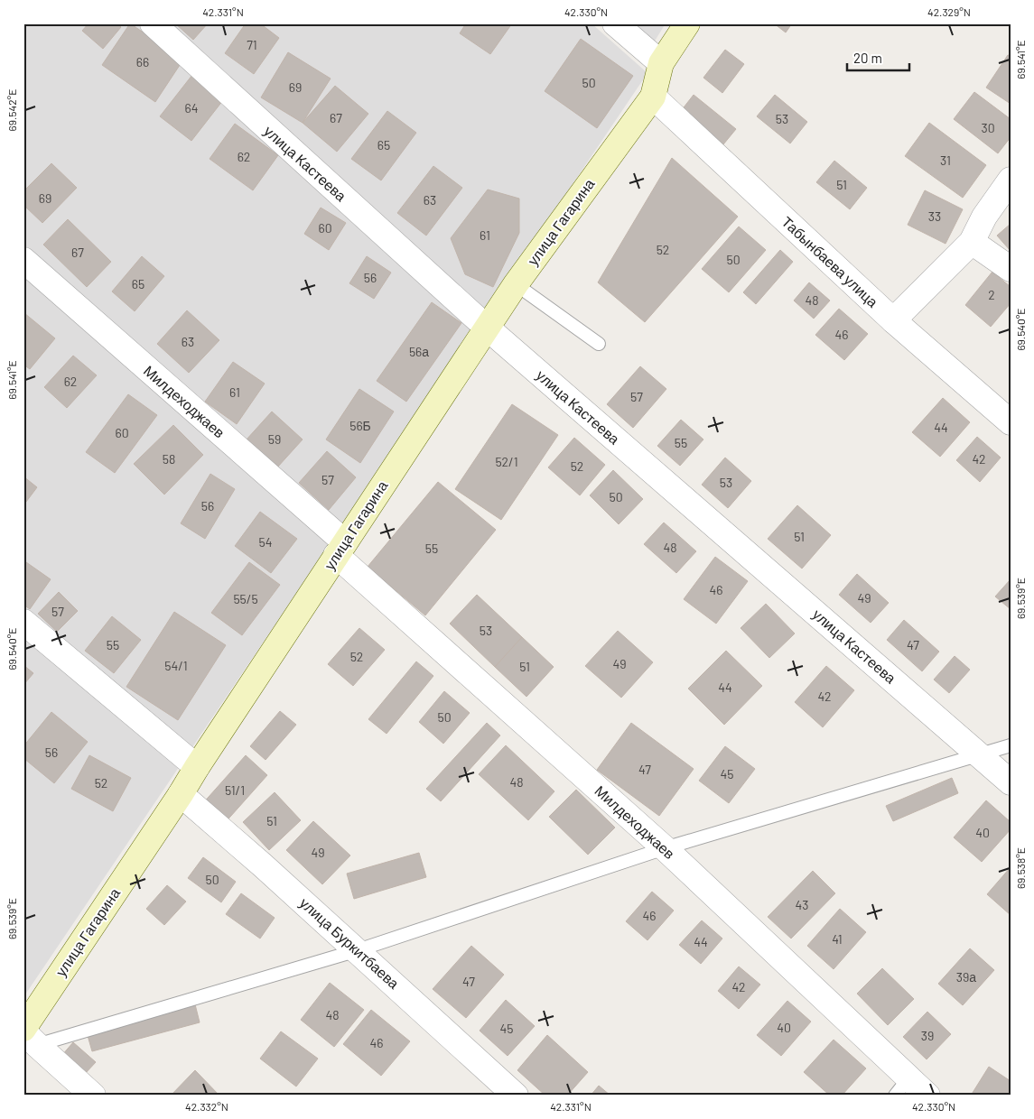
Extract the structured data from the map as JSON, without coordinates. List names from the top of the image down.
{
  "streets": {
    "main road": ["улица Гагарина"],
    "street": [
      "улица Кастеева",
      "Табынбаева улица",
      "Милдеходжаев",
      "улица Буркитбаева"
    ]
  },
  "crossings": [
    ["улица Кастеева", "улица Гагарина"],
    ["улица Гагарина", "Табынбаева улица"],
    ["улица Гагарина", "Милдеходжаев"],
    ["улица Гагарина", "улица Буркитбаева"]
  ],
  "house_numbers": [
    "71",
    "66",
    "50",
    "69",
    "64",
    "67",
    "53",
    "30",
    "65",
    "62",
    "31",
    "51",
    "69",
    "63",
    "33",
    "60",
    "61",
    "52",
    "67",
    "50",
    "56",
    "65",
    "2",
    "48",
    "46",
    "63",
    "56а",
    "62",
    "61",
    "57",
    "56Б",
    "44",
    "60",
    "59",
    "55",
    "58",
    "42",
    "52/1",
    "52",
    "57",
    "53",
    "50",
    "56",
    "51",
    "54",
    "48",
    "55",
    "46",
    "49",
    "55/5",
    "57",
    "53",
    "55",
    "47",
    "52",
    "49",
    "54/1",
    "51",
    "44",
    "42",
    "50",
    "56",
    "47",
    "45",
    "48",
    "52",
    "51/1",
    "51",
    "40",
    "49",
    "50",
    "43",
    "46",
    "41",
    "44",
    "39а",
    "47",
    "42",
    "48",
    "40",
    "45",
    "39",
    "46"
  ],
  "scale_bar": "20 m",
  "coordinates": [
    "42.331°N",
    "42.330°N",
    "42.329°N",
    "69.541°E",
    "69.542°E",
    "69.540°E",
    "69.539°E",
    "69.538°E",
    "42.332°N"
  ]
}
